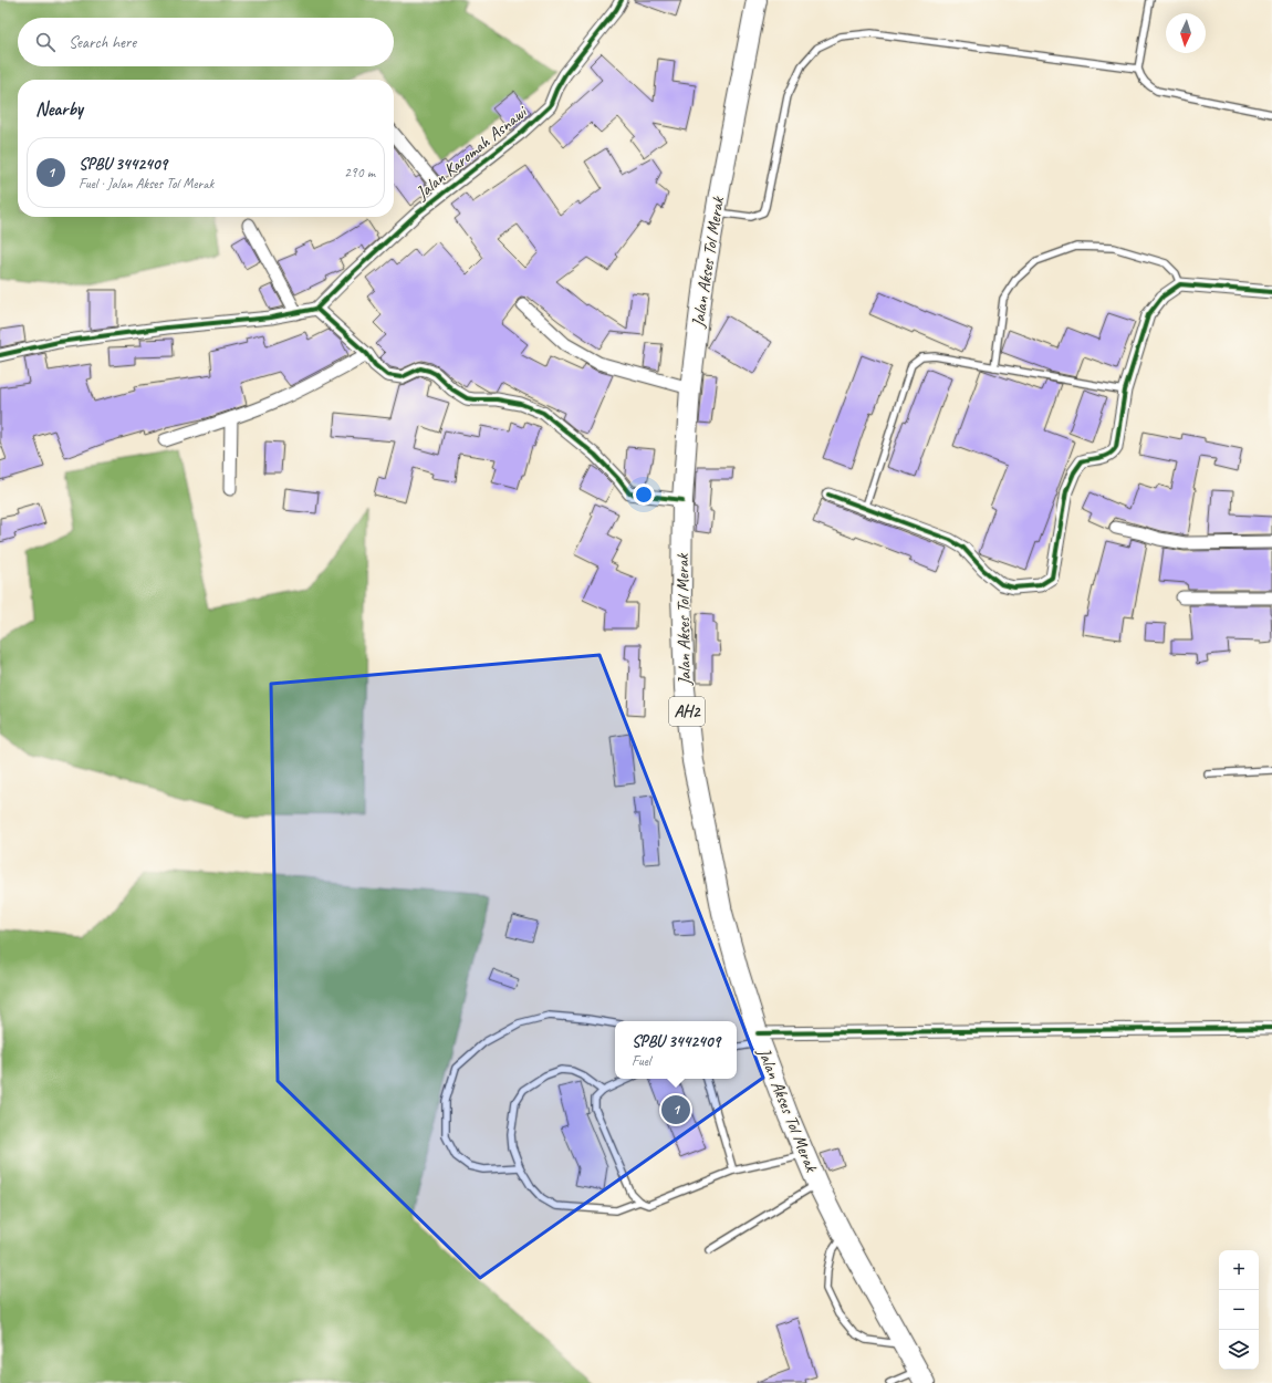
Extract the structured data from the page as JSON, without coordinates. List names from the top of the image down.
{
  "streets": {
    "highway": ["Jalan Akses Tol Merak", "AH2"],
    "street": ["Jalan Karomah Asnawi"]
  },
  "north": "bottom",
  "page": {
    "search": "Search here",
    "heading": "Nearby",
    "list": [
      {
        "mark": "1",
        "name": "SPBU 3442409",
        "note": "Fuel · Jalan Akses Tol Merak",
        "value": "290 m"
      }
    ],
    "popup": ["SPBU 3442409", "Fuel"],
    "pins": "1",
    "map_buttons": ["+", "−"]
  }
}
